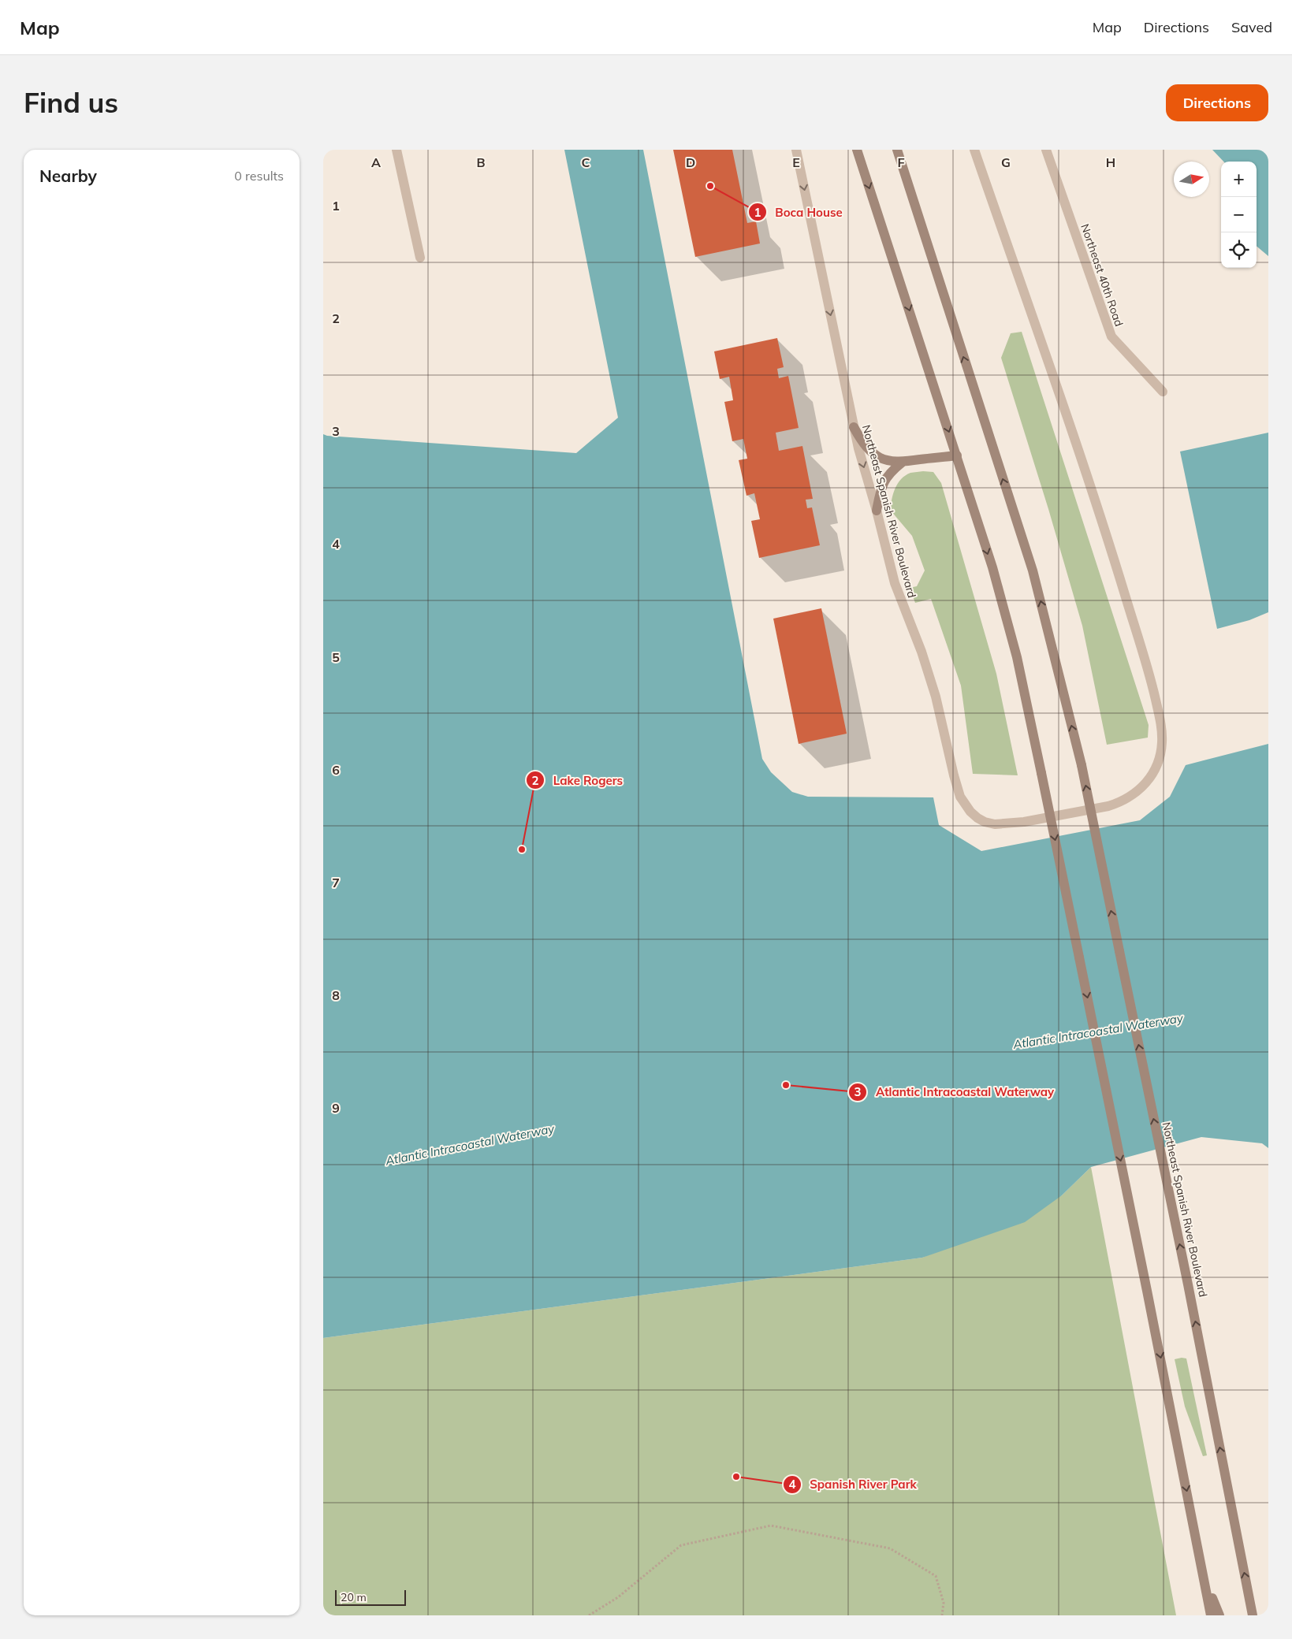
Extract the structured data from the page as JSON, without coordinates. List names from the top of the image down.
{
  "streets": {
    "main road": ["Northeast Spanish River Boulevard"],
    "street": ["Northeast 40th Road"]
  },
  "water": ["Atlantic Intracoastal Waterway"],
  "places": [
    "Boca House",
    "Lake Rogers",
    "Atlantic Intracoastal Waterway",
    "Spanish River Park"
  ],
  "scale_bar": "20 m",
  "north": "right",
  "page": {
    "header": "Map",
    "nav": ["Map", "Directions", "Saved"],
    "buttons": "Directions",
    "title": "Find us",
    "heading": ["Nearby", "0 results"],
    "map_buttons": ["+", "−"],
    "scale": "20 m"
  },
  "grid": {
    "columns": [
      "A",
      "B",
      "C",
      "D",
      "E",
      "F",
      "G",
      "H"
    ],
    "rows": [
      "1",
      "2",
      "3",
      "4",
      "5",
      "6",
      "7",
      "8",
      "9"
    ]
  }
}
